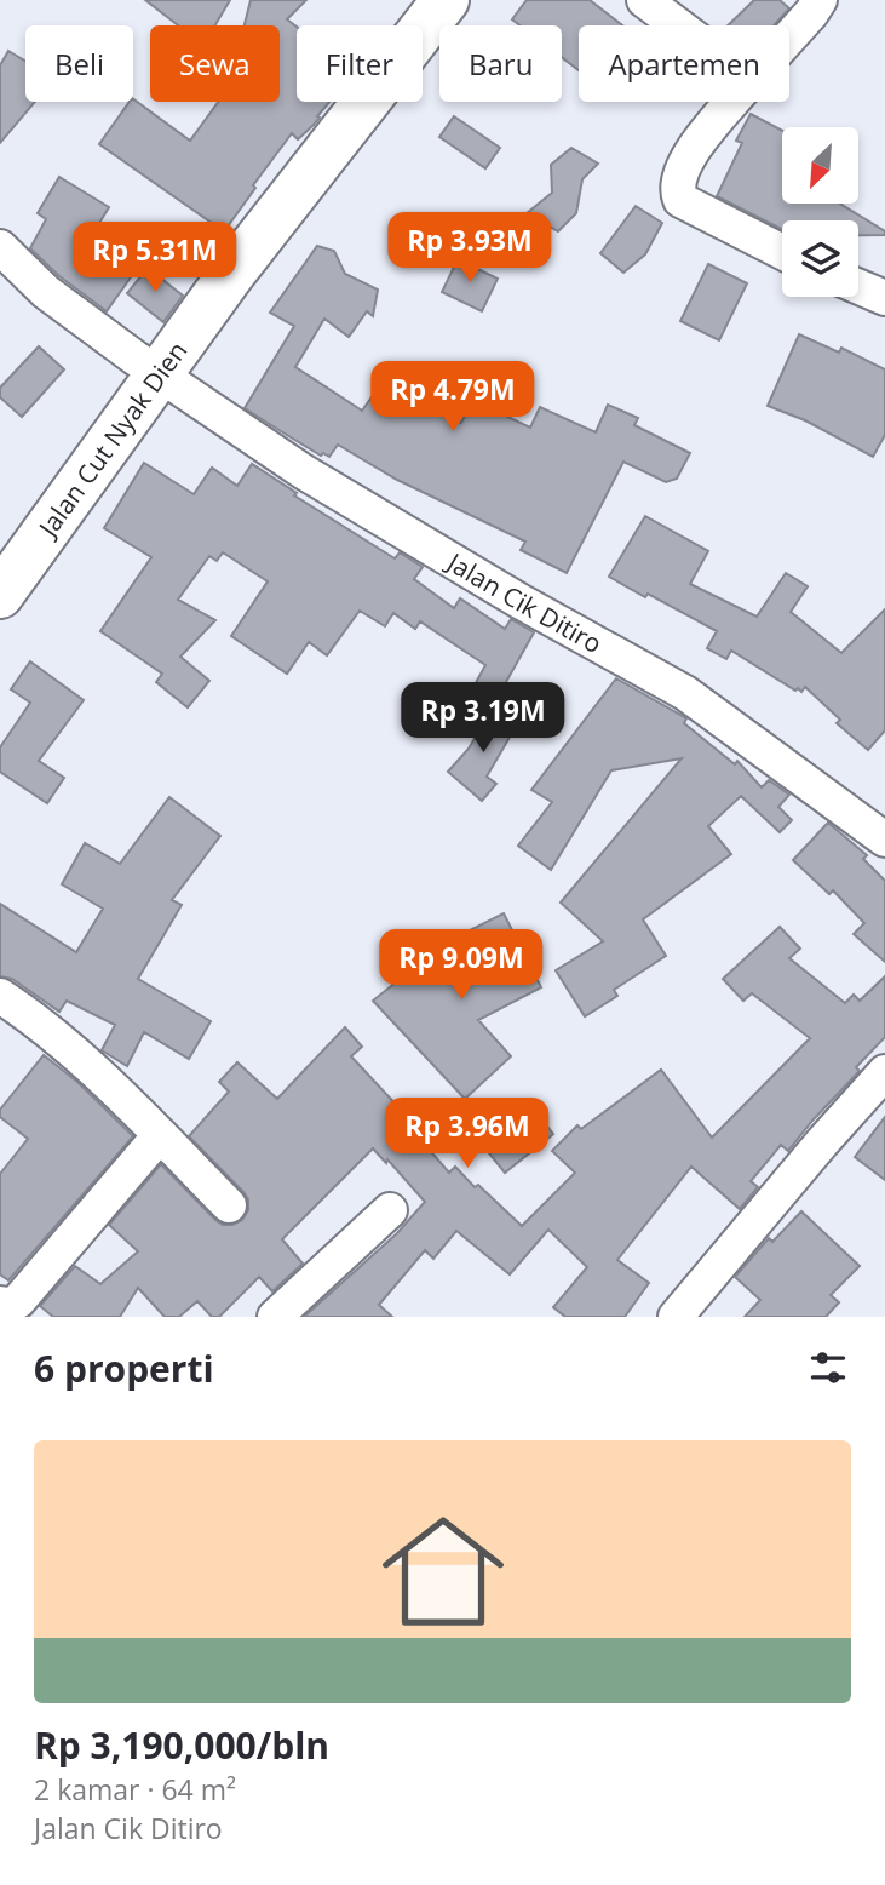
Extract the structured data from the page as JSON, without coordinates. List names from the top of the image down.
{
  "streets": {
    "main road": ["Jalan Cut Nyak Dien"],
    "street": ["Jalan Cik Ditiro"]
  },
  "crossings": [
    ["Jalan Cut Nyak Dien", "Jalan Cik Ditiro"]
  ],
  "north": "bottom left",
  "page": {
    "chip": [
      "Beli",
      "Sewa",
      "Filter",
      "Baru",
      "Apartemen"
    ],
    "price": [
      "Rp 3.93M",
      "Rp 5.31M",
      "Rp 4.79M",
      "Rp 3.19M",
      "Rp 9.09M",
      "Rp 3.96M"
    ],
    "heading": "6 properti",
    "list": [
      {
        "name": "Rp 3,190,000/bln",
        "note": "2 kamar · 64 m² · Jalan Cik Ditiro"
      }
    ]
  }
}
